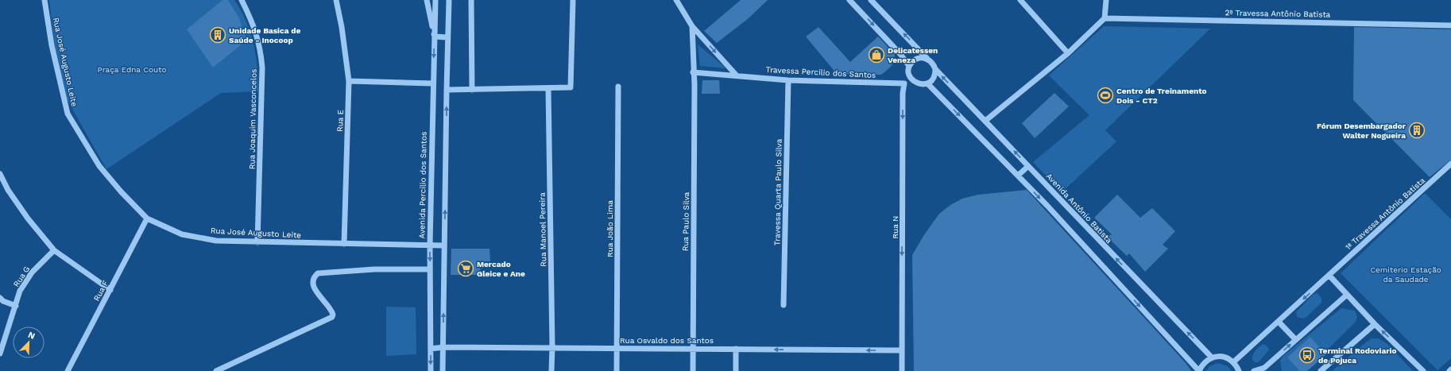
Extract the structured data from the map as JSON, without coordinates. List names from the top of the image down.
{
  "streets": {
    "street": [
      "2ª Travessa Antônio Batista",
      "Rua José Augusto Leite",
      "Travessa Percilio dos Santos",
      "Rua Joaquim Vasconcelos",
      "Rua E",
      "Avenida Percílio dos Santos",
      "Travessa Quarta Paulo Silva",
      "Avenida Antônio Batista",
      "1ª Travessa Antônio Batista",
      "Rua Paulo Silva",
      "Rua N",
      "Rua João Lima",
      "Rua Manoel Pereira",
      "Rua G",
      "Rua F",
      "Rua Osvaldo dos Santos"
    ]
  },
  "crossings": [
    ["Rua José Augusto Leite", "Rua Joaquim Vasconcelos"],
    ["Rua José Augusto Leite", "Rua E"],
    ["Rua José Augusto Leite", "Avenida Percílio dos Santos"],
    ["Rua José Augusto Leite", "Rua F"],
    ["Travessa Percilio dos Santos", "Travessa Quarta Paulo Silva"],
    ["Travessa Percilio dos Santos", "Rua N"],
    ["Avenida Percílio dos Santos", "Rua Osvaldo dos Santos"],
    ["Rua Paulo Silva", "Rua Osvaldo dos Santos"],
    ["Rua N", "Rua Osvaldo dos Santos"],
    ["Rua João Lima", "Rua Osvaldo dos Santos"],
    ["Rua Manoel Pereira", "Rua Osvaldo dos Santos"]
  ],
  "one_way": ["Rua N", "Rua Osvaldo dos Santos"],
  "parks": ["Praça Edna Couto", "Cemiterio Estação da Saudade"],
  "places": {
    "building": ["Unidade Basica de Saúde - Inocoop", "Fórum Desembargador Walter Nogueira"],
    "shop": ["Delicatessen Veneza"],
    "sports": ["Centro de Treinamento Dois - CT2"],
    "supermarket": ["Mercado Gleice e Ane"],
    "bus stop": ["Terminal Rodoviario de Pojuca"]
  },
  "north": "top right"
}
